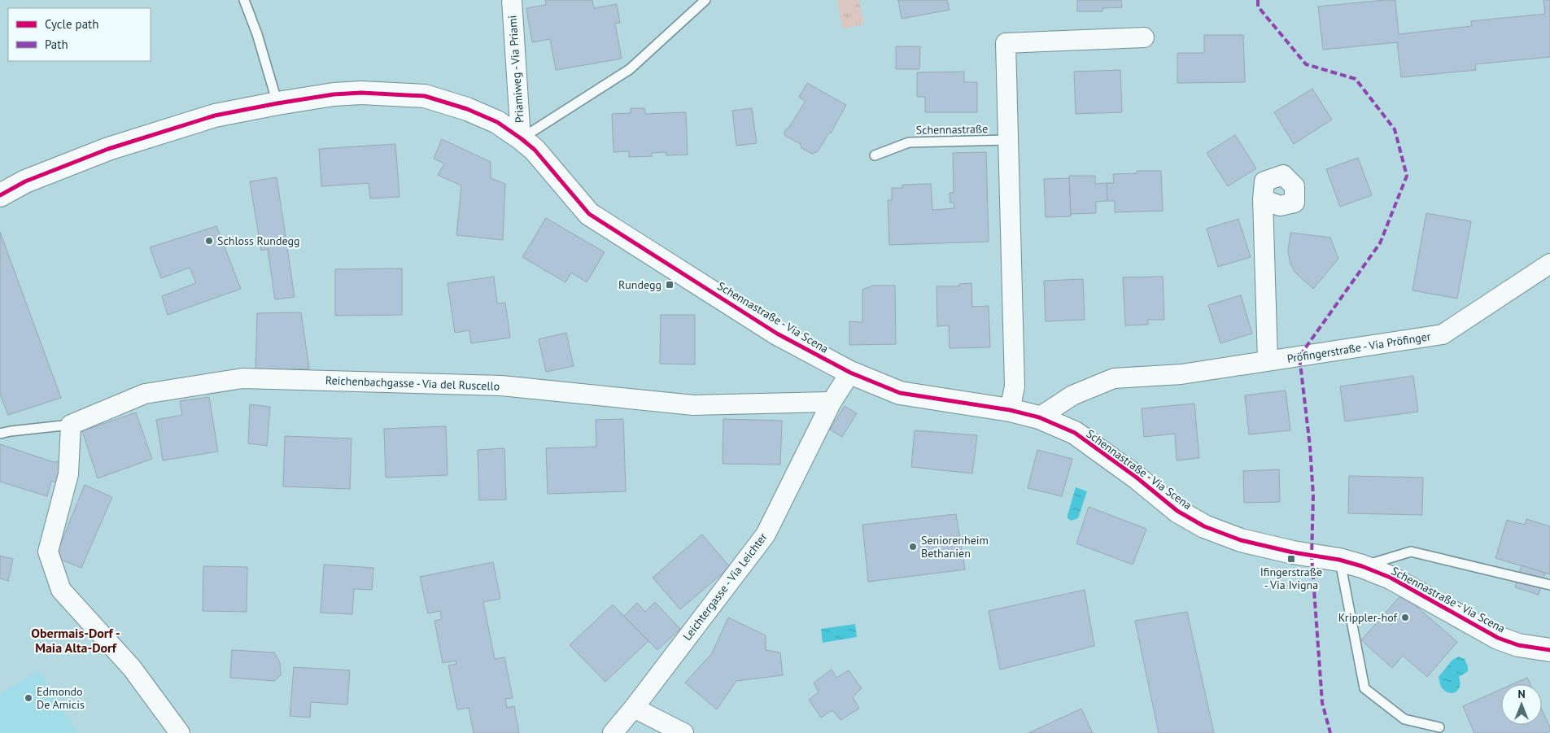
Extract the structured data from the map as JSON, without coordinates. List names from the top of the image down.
{
  "streets": {
    "street": [
      "Priamiweg - Via Priami",
      "Schennastraße - Via Scena",
      "Pröfingerstraße - Via Pröfinger",
      "Reichenbachgasse - Via del Ruscello",
      "Leichtergasse - Via Leichter"
    ],
    "lane": ["Schennastraße"]
  },
  "crossings": [
    ["Priamiweg - Via Priami", "Schennastraße - Via Scena"],
    ["Schennastraße - Via Scena", "Pröfingerstraße - Via Pröfinger"],
    ["Schennastraße - Via Scena", "Leichtergasse - Via Leichter"],
    ["Reichenbachgasse - Via del Ruscello", "Leichtergasse - Via Leichter"]
  ],
  "districts": ["Obermais-Dorf - Maia Alta-Dorf"],
  "places": {
    "other": [
      "Schloss Rundegg",
      "Seniorenheim Bethanien",
      "Krippler-hof",
      "Edmondo De Amicis"
    ],
    "transit": ["Rundegg", "Ifingerstraße - Via Ivigna"]
  },
  "legend": ["Cycle path", "Path"],
  "north": "top"
}
